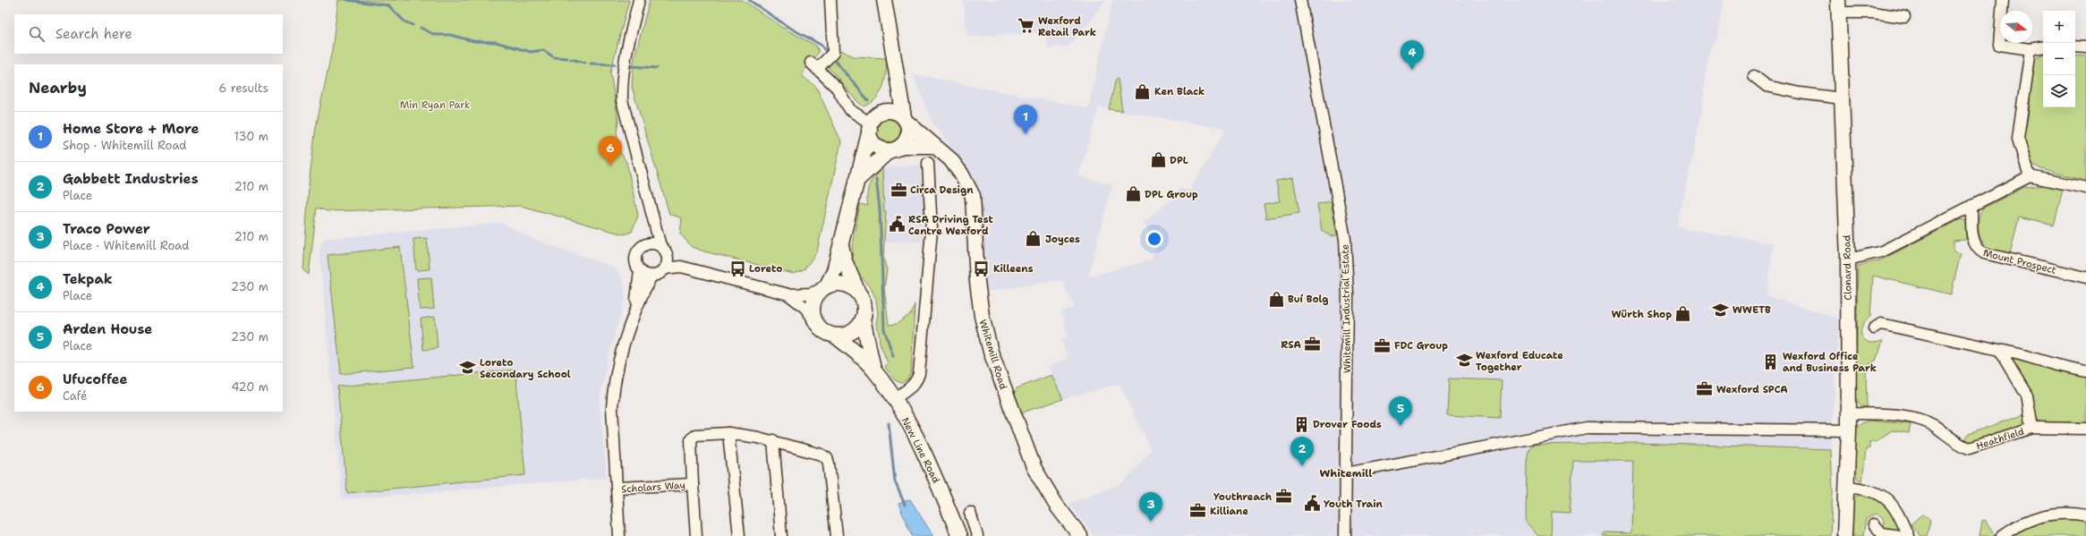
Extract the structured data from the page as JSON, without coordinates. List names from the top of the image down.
{
  "streets": {
    "street": [
      "Mount Prospect",
      "Clonard Road",
      "Whitemill Industrial Estate",
      "Whitemill Road",
      "Heathfield",
      "New Line Road",
      "Scholars Way"
    ]
  },
  "crossings": [
    ["Clonard Road", "Heathfield"]
  ],
  "districts": ["Whitemill"],
  "parks": ["Min Ryan Park"],
  "places": {
    "supermarket": ["Wexford Retail Park"],
    "shop": [
      "Ken Black",
      "DPL",
      "DPL Group",
      "Joyces",
      "Buí Bolg",
      "Würth Shop"
    ],
    "office": [
      "Circa Design",
      "RSA",
      "FDC Group",
      "Wexford SPCA",
      "Youthreach",
      "Killiane"
    ],
    "public building": ["RSA Driving Test Centre Wexford", "Youth Train"],
    "bus stop": ["Loreto", "Killeens"],
    "school or university": ["WWETB", "Wexford Educate Together", "Loreto Secondary School"],
    "building": ["Wexford Office and Business Park", "Drover Foods"]
  },
  "north": "right",
  "page": {
    "map_buttons": ["+", "−"],
    "search": "Search here",
    "pins": [
      "4",
      "1",
      "6",
      "5",
      "2",
      "3"
    ],
    "heading": ["Nearby", "6 results"],
    "list": [
      {
        "mark": "1",
        "name": "Home Store + More",
        "note": "Shop · Whitemill Road",
        "value": "130 m"
      },
      {
        "mark": "2",
        "name": "Gabbett Industries",
        "note": "Place",
        "value": "210 m"
      },
      {
        "mark": "3",
        "name": "Traco Power",
        "note": "Place · Whitemill Road",
        "value": "210 m"
      },
      {
        "mark": "4",
        "name": "Tekpak",
        "note": "Place",
        "value": "230 m"
      },
      {
        "mark": "5",
        "name": "Arden House",
        "note": "Place",
        "value": "230 m"
      },
      {
        "mark": "6",
        "name": "Ufucoffee",
        "note": "Café",
        "value": "420 m"
      }
    ]
  }
}
